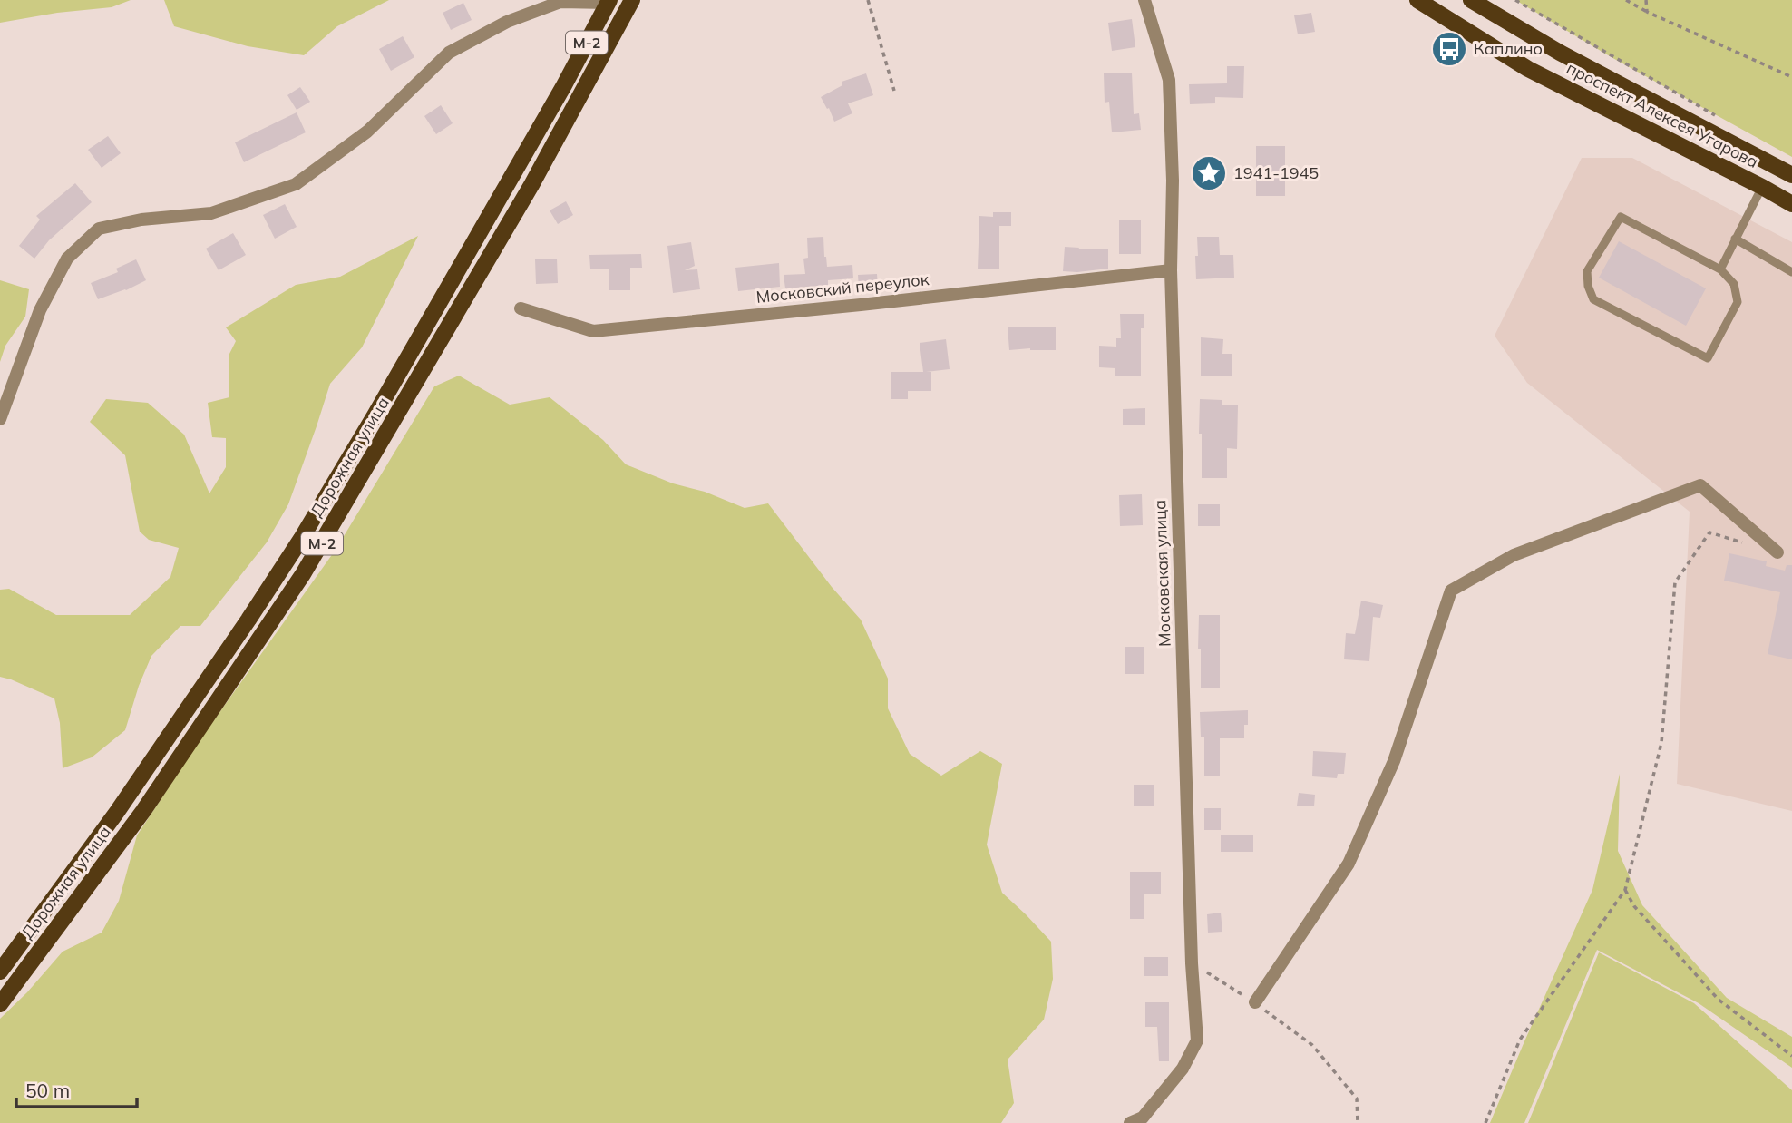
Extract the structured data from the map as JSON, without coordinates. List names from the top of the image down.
{
  "streets": {
    "main road": ["М-2", "проспект Алексея Угарова", "Дорожная улица"],
    "street": ["Московский переулок", "Московская улица"]
  },
  "crossings": [
    ["Московский переулок", "Московская улица"]
  ],
  "places": {
    "bus stop": ["Каплино"],
    "place": ["1941-1945"]
  },
  "scale_bar": "50 m"
}
